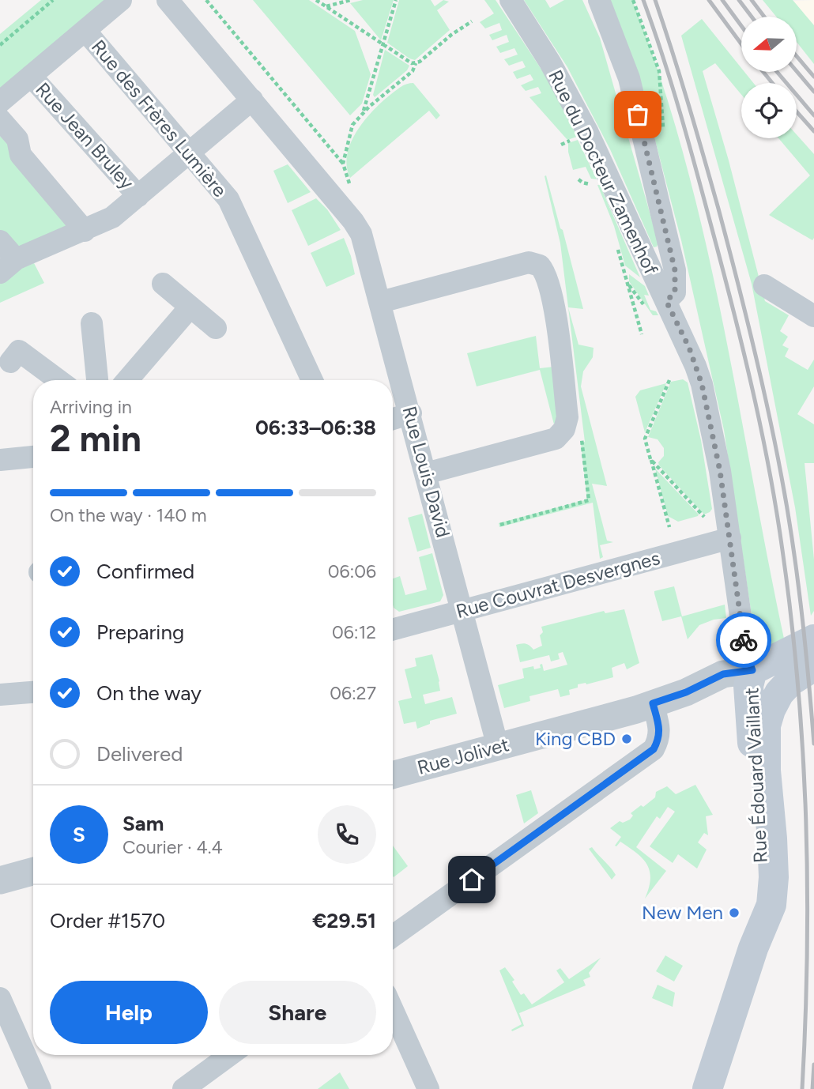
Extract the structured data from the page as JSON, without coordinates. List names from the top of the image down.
{
  "streets": {
    "main road": ["Rue Édouard Vaillant"],
    "street": [
      "Rue des Frères Lumière",
      "Rue Jean Bruley",
      "Rue du Docteur Zamenhof",
      "Rue Louis David",
      "Rue Couvrat Desvergnes",
      "Rue Jolivet"
    ]
  },
  "crossings": [
    ["Rue du Docteur Zamenhof", "Rue Couvrat Desvergnes"],
    ["Rue du Docteur Zamenhof", "Rue Jolivet"],
    ["Rue du Docteur Zamenhof", "Rue Édouard Vaillant"],
    ["Rue Louis David", "Rue Couvrat Desvergnes"],
    ["Rue Louis David", "Rue Jolivet"],
    ["Rue Jolivet", "Rue Édouard Vaillant"]
  ],
  "places": ["King CBD", "New Men"],
  "north": "left",
  "page": {
    "heading": ["2 min", "Arriving in", "06:33–06:38"],
    "panel": [
      "Sam",
      "Courier · 4.4",
      "Order #1570",
      "€29.51"
    ],
    "bar": "On the way · 140 m",
    "list": [
      ["Confirmed", "06:06"],
      ["Preparing", "06:12"],
      ["On the way", "06:27"],
      "Delivered"
    ],
    "round": "S",
    "buttons": ["Help", "Share"]
  }
}
